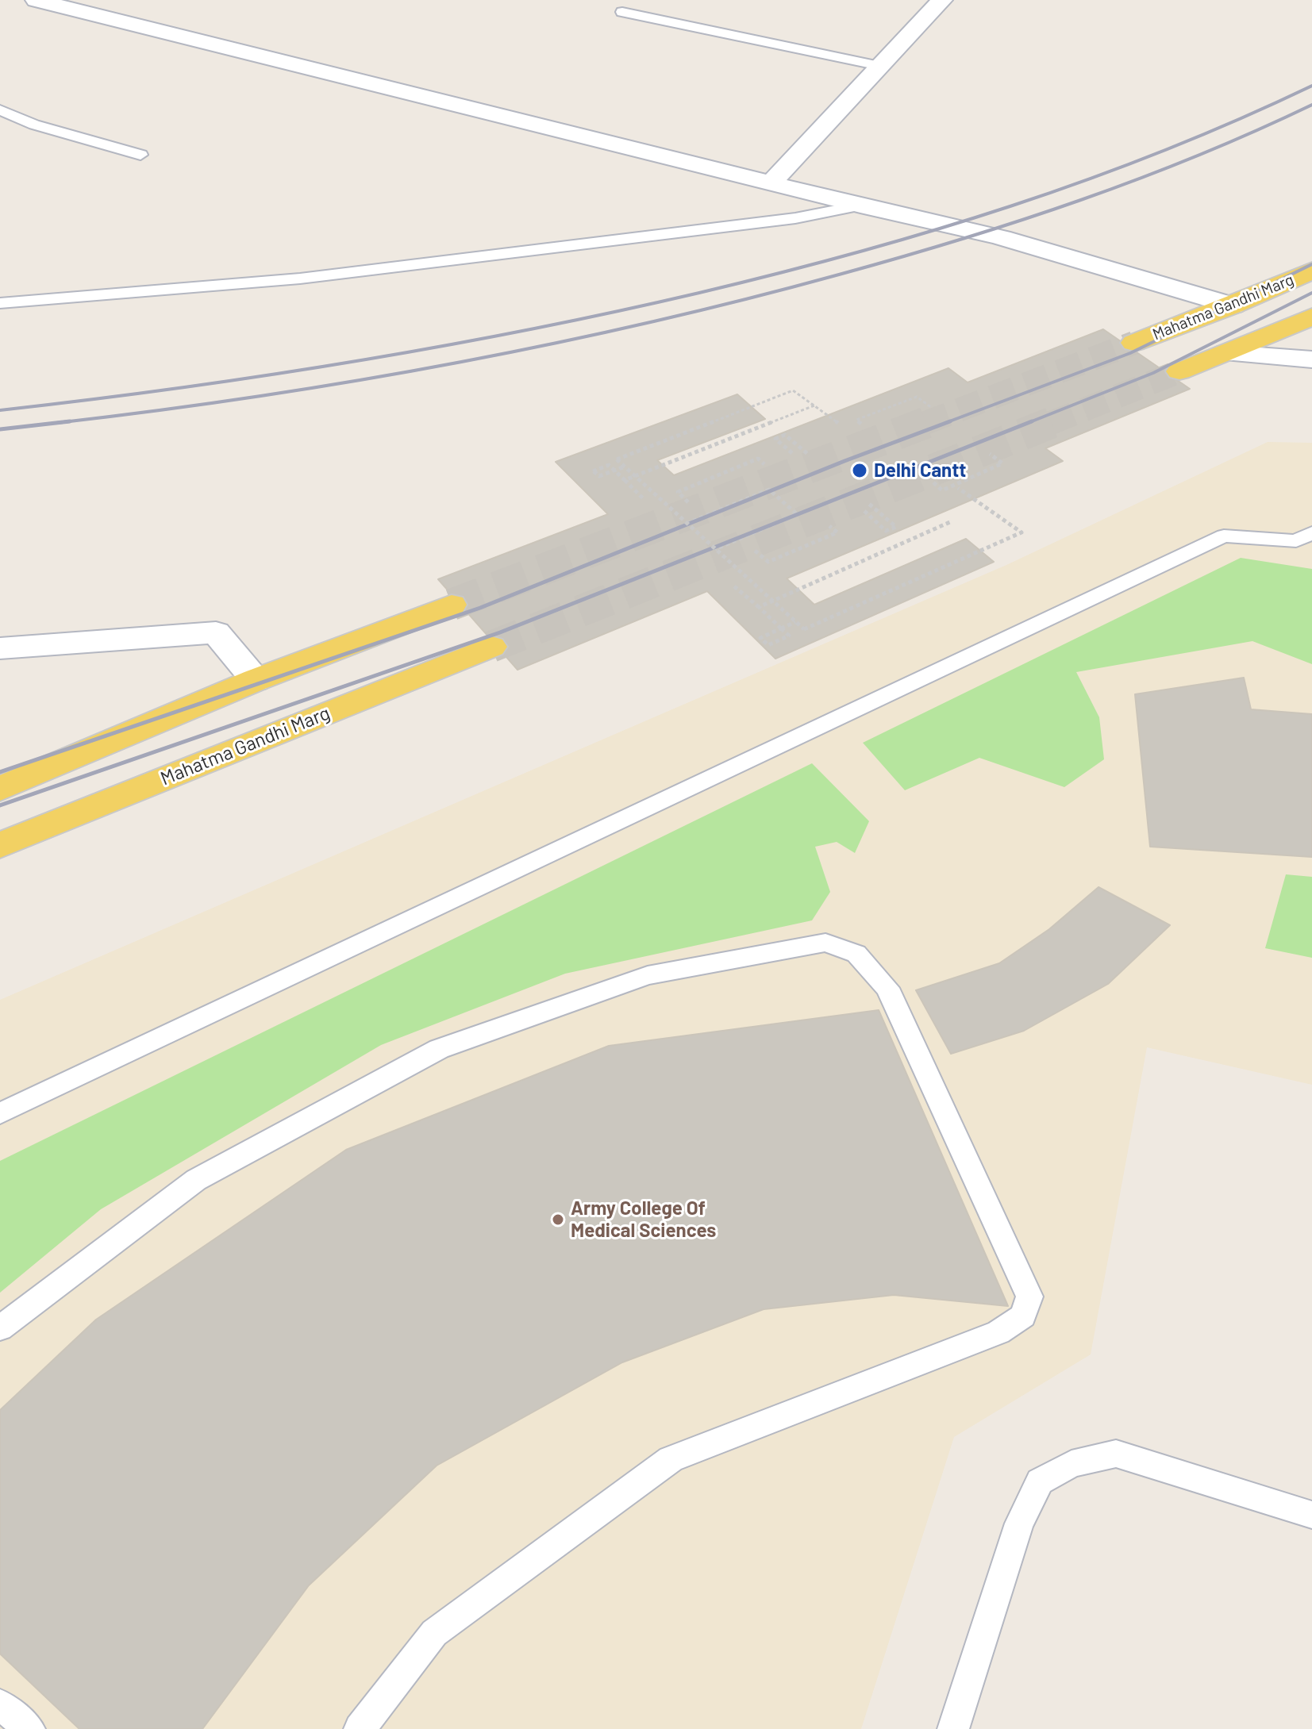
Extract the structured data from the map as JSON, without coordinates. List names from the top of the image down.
{
  "streets": {
    "main road": ["Mahatma Gandhi Marg"]
  },
  "places": ["Delhi Cantt", "Army College Of Medical Sciences"]
}
